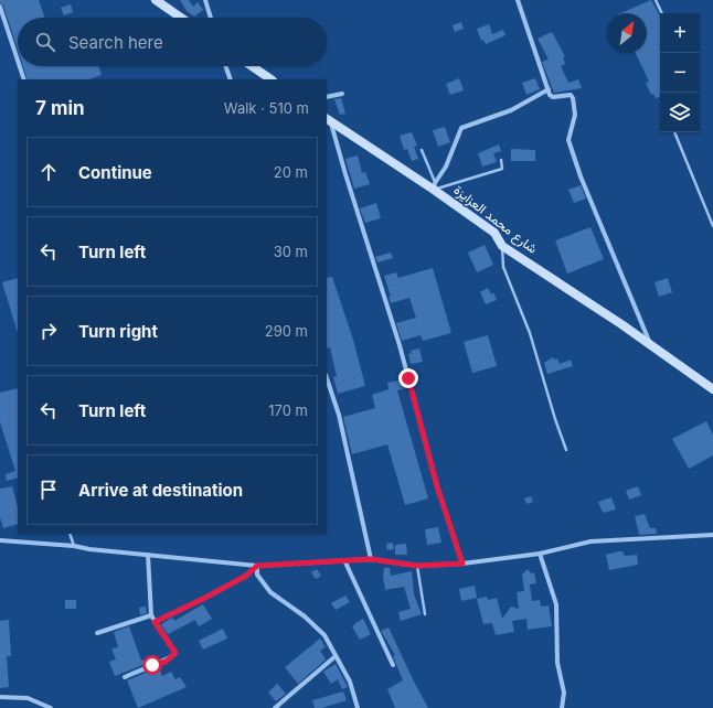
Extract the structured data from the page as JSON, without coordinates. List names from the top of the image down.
{
  "streets": {
    "main road": ["شارع محمد العزايزة"]
  },
  "north": "top right",
  "page": {
    "map_buttons": ["+", "−"],
    "search": "Search here",
    "heading": ["7 min", "Walk · 510 m"],
    "list": [
      ["Continue", "20 m"],
      ["Turn left", "30 m"],
      ["Turn right", "290 m"],
      ["Turn left", "170 m"],
      "Arrive at destination"
    ]
  }
}
